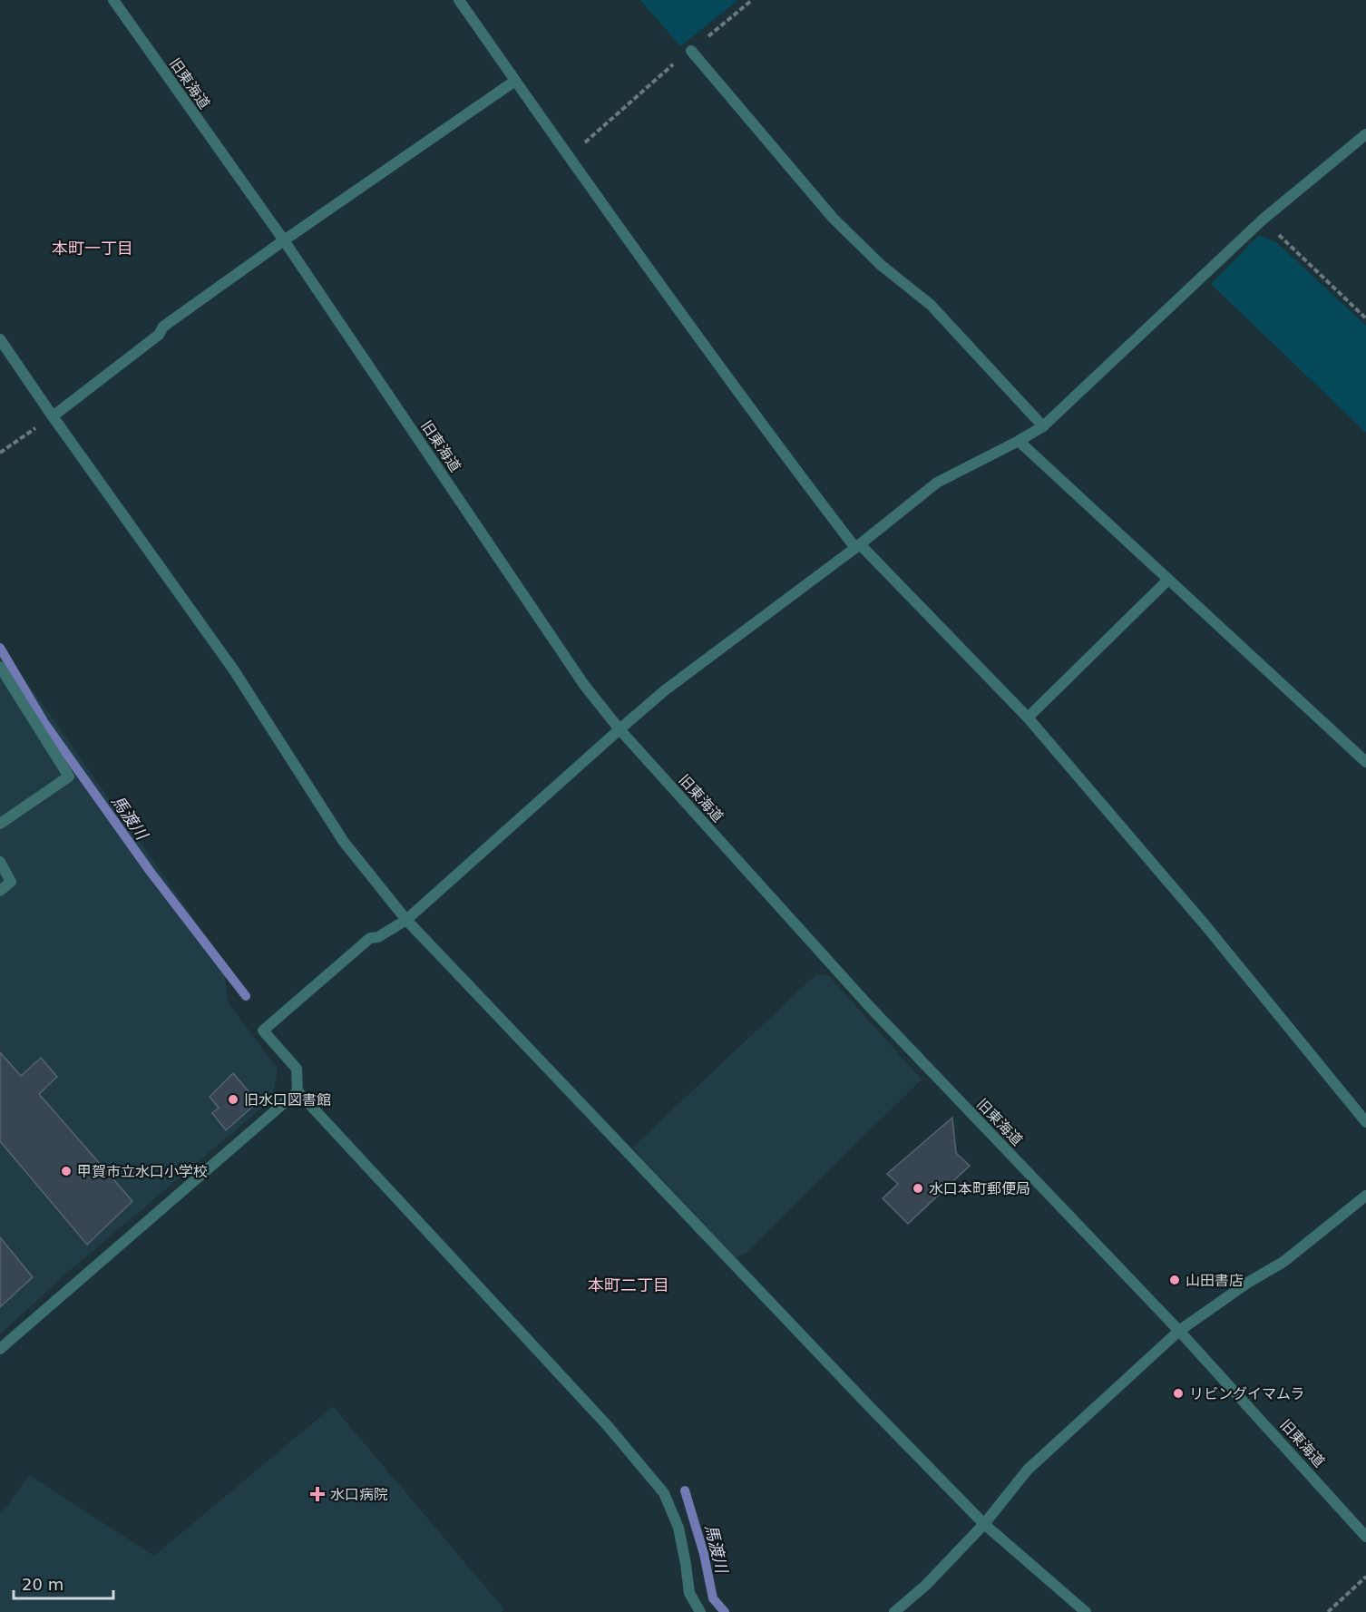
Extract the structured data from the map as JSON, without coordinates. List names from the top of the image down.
{
  "streets": {
    "street": ["旧東海道"]
  },
  "districts": ["本町一丁目", "本町二丁目"],
  "water": ["馬渡川"],
  "places": {
    "other": [
      "旧水口図書館",
      "甲賀市立水口小学校",
      "水口本町郵便局",
      "山田書店",
      "リビングイマムラ"
    ],
    "health": ["水口病院"]
  },
  "scale_bar": "20 m"
}
